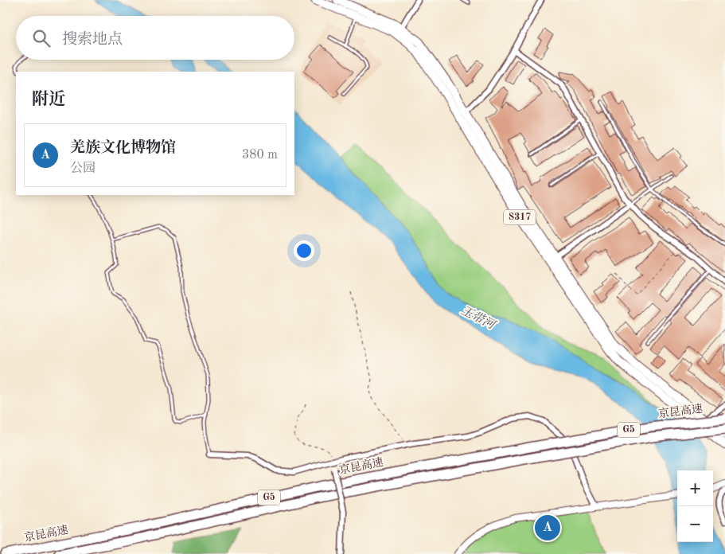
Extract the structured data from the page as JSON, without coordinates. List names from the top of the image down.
{
  "streets": {
    "highway": ["京昆高速", "G5"],
    "main road": ["S317"]
  },
  "crossings": [
    ["S317", "京昆高速"]
  ],
  "water": ["玉带河"],
  "page": {
    "search": "搜索地点",
    "heading": "附近",
    "list": [
      {
        "mark": "A",
        "name": "羌族文化博物馆",
        "note": "公园",
        "value": "380 m"
      }
    ],
    "map_buttons": ["+", "−"],
    "pins": "A"
  }
}
